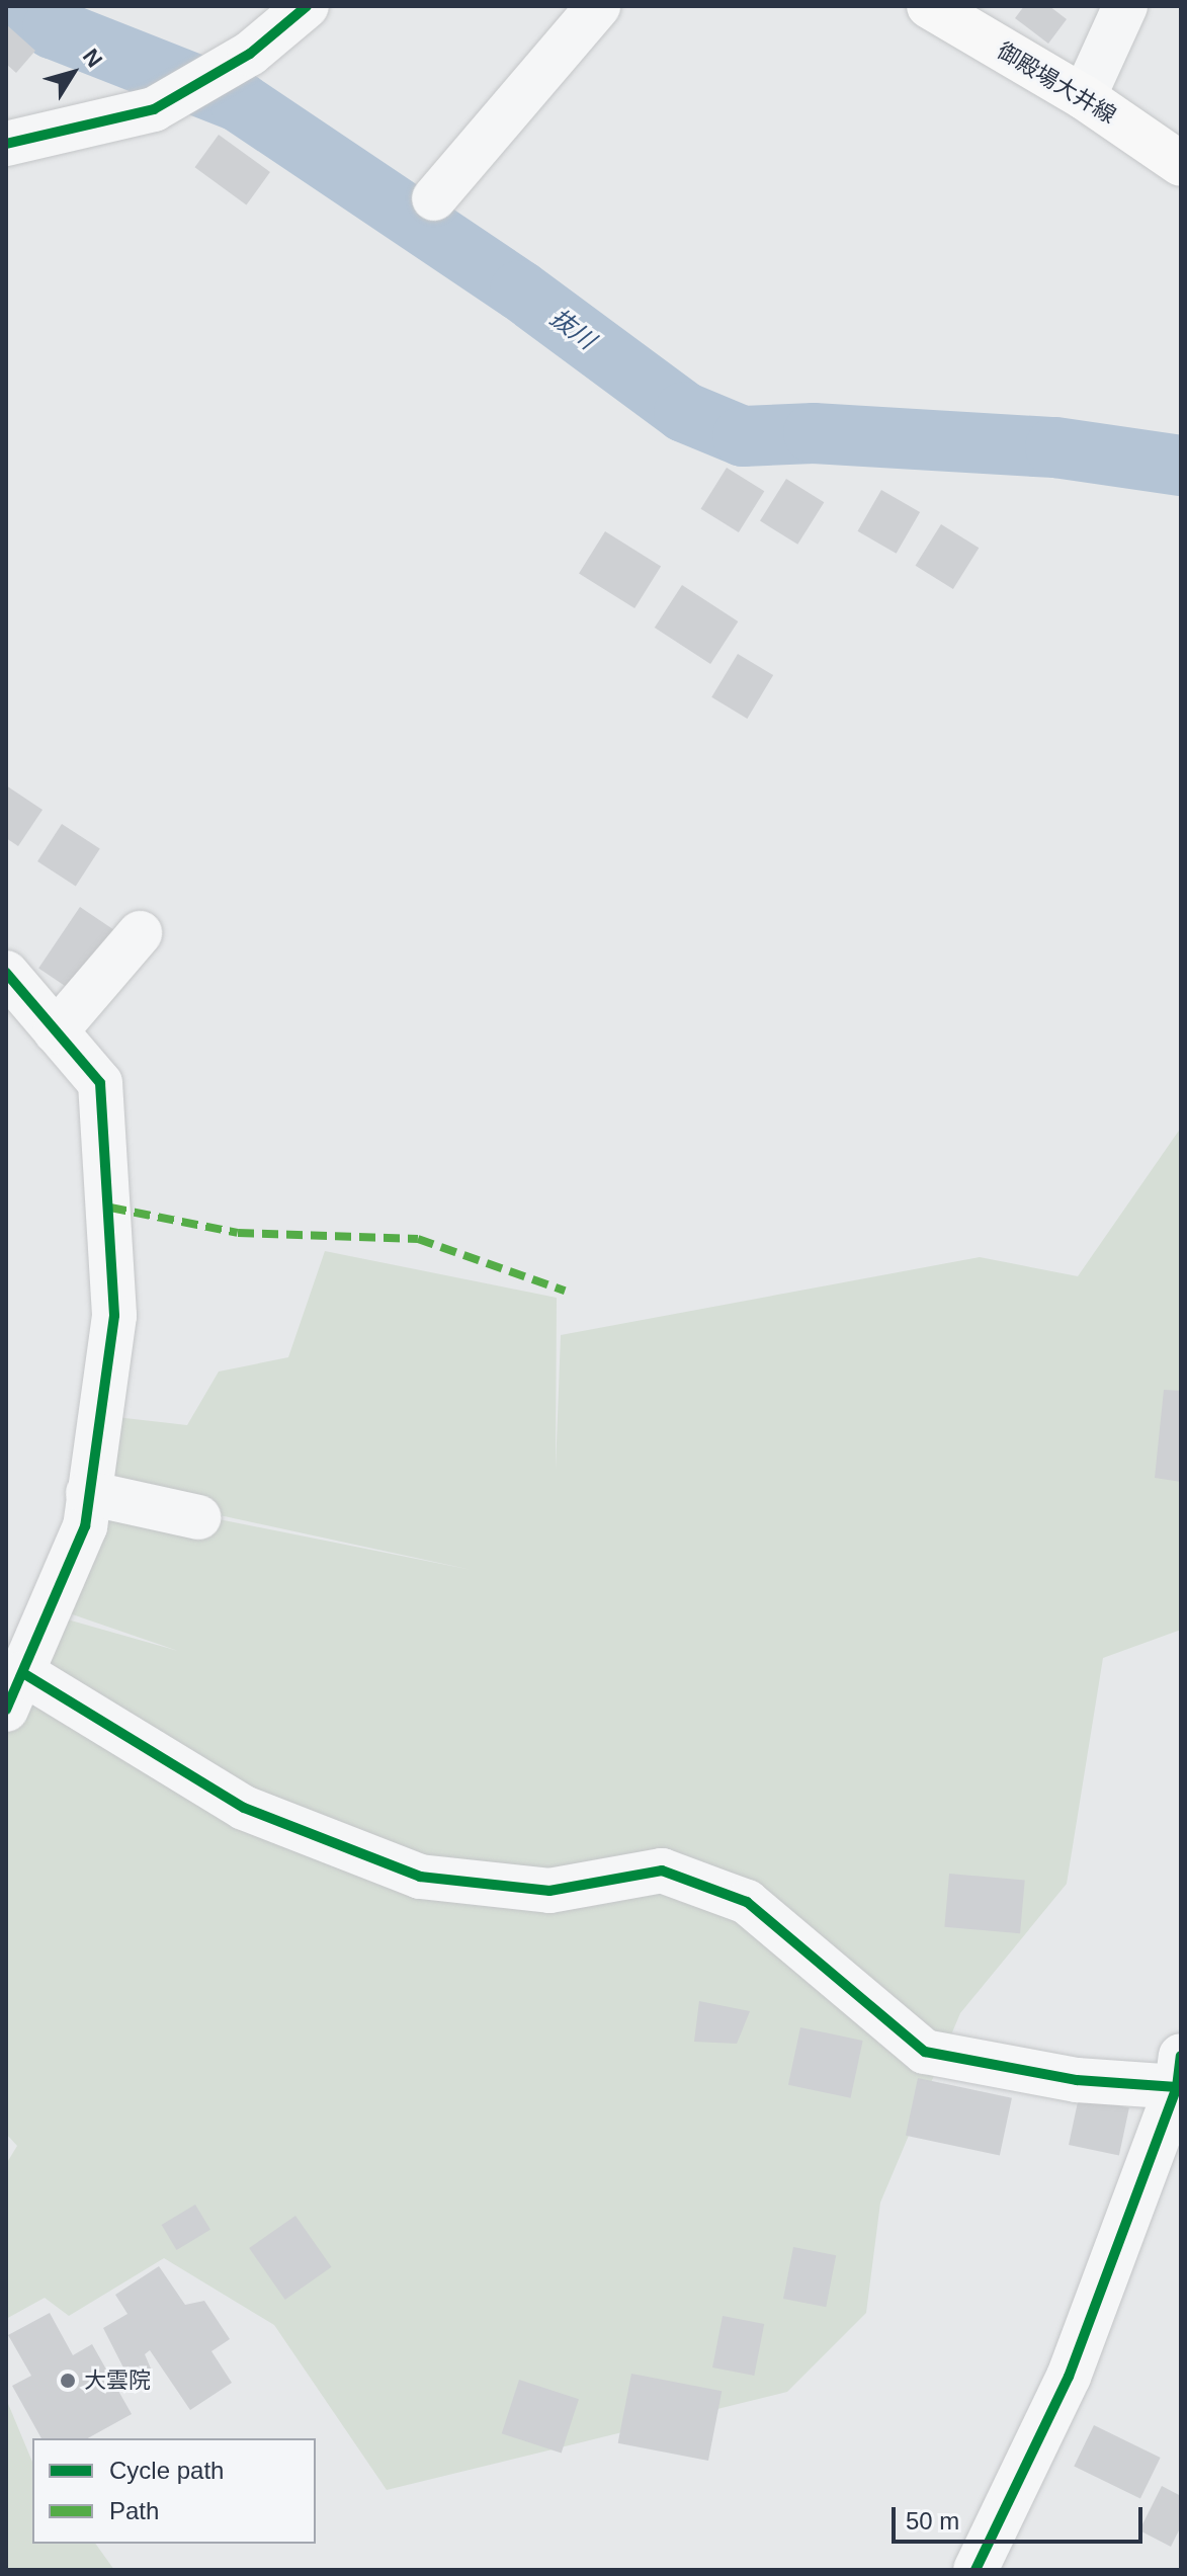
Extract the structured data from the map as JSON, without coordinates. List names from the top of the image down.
{
  "streets": {
    "main road": ["御殿場大井線"]
  },
  "water": ["抜川"],
  "places": ["大雲院"],
  "legend": ["Cycle path", "Path"],
  "scale_bar": "50 m",
  "north": "top right"
}
